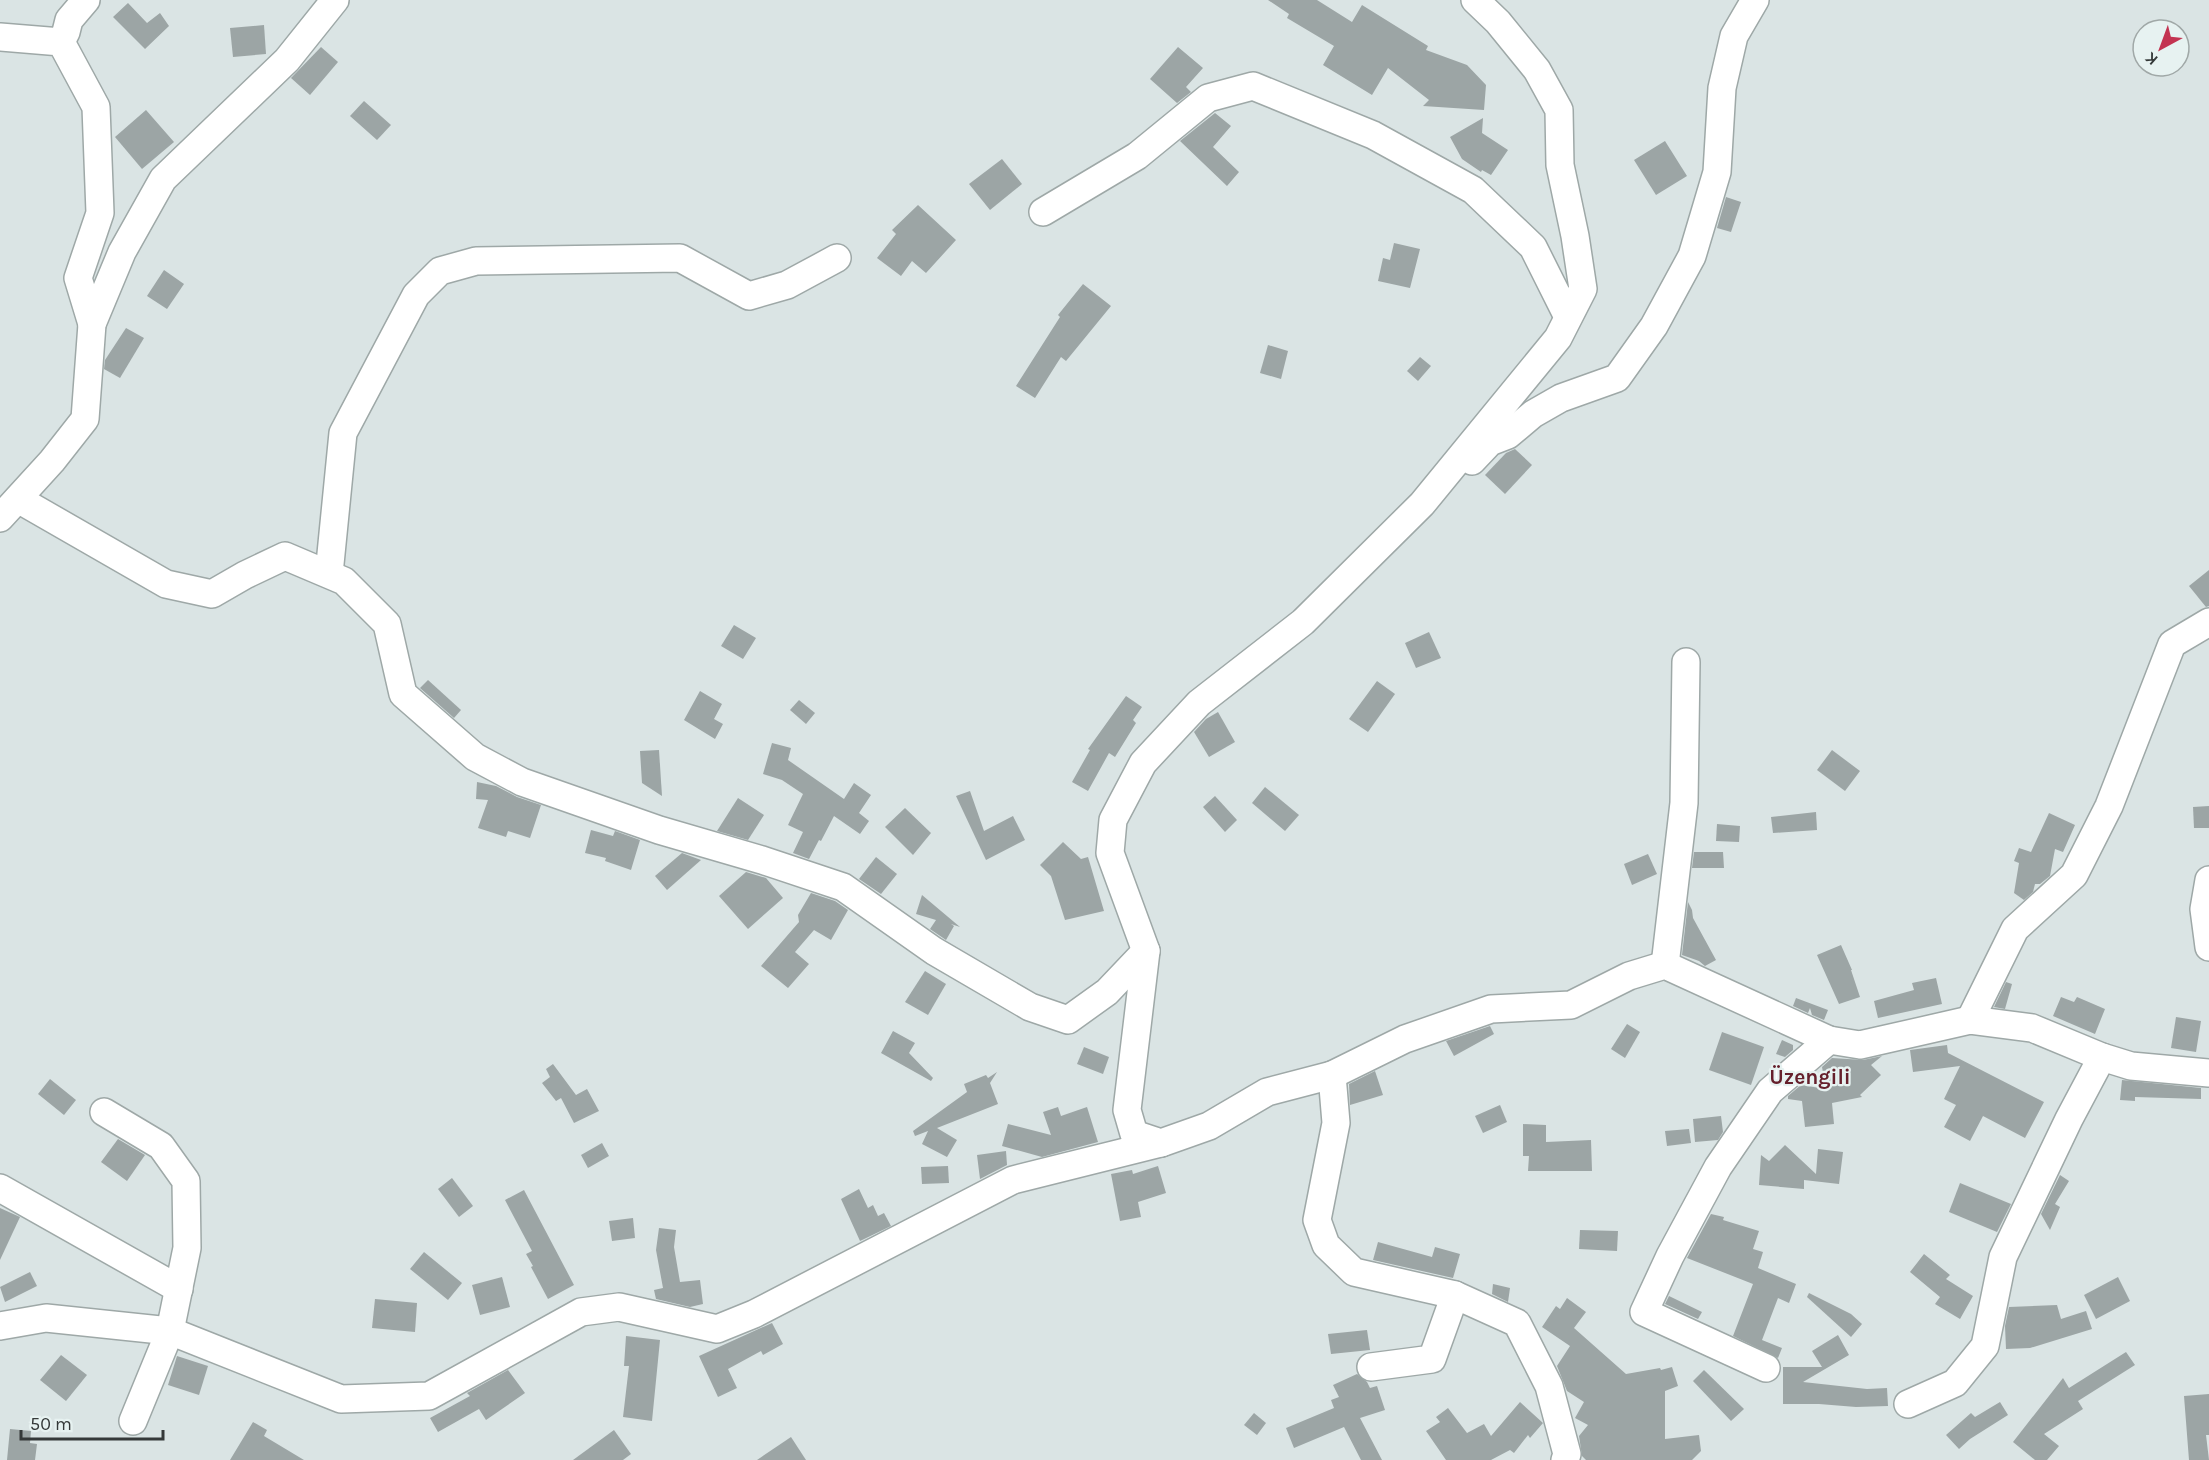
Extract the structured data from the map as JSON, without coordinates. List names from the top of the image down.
{
  "districts": ["Üzengili"],
  "scale_bar": "50 m",
  "north": "bottom left"
}
